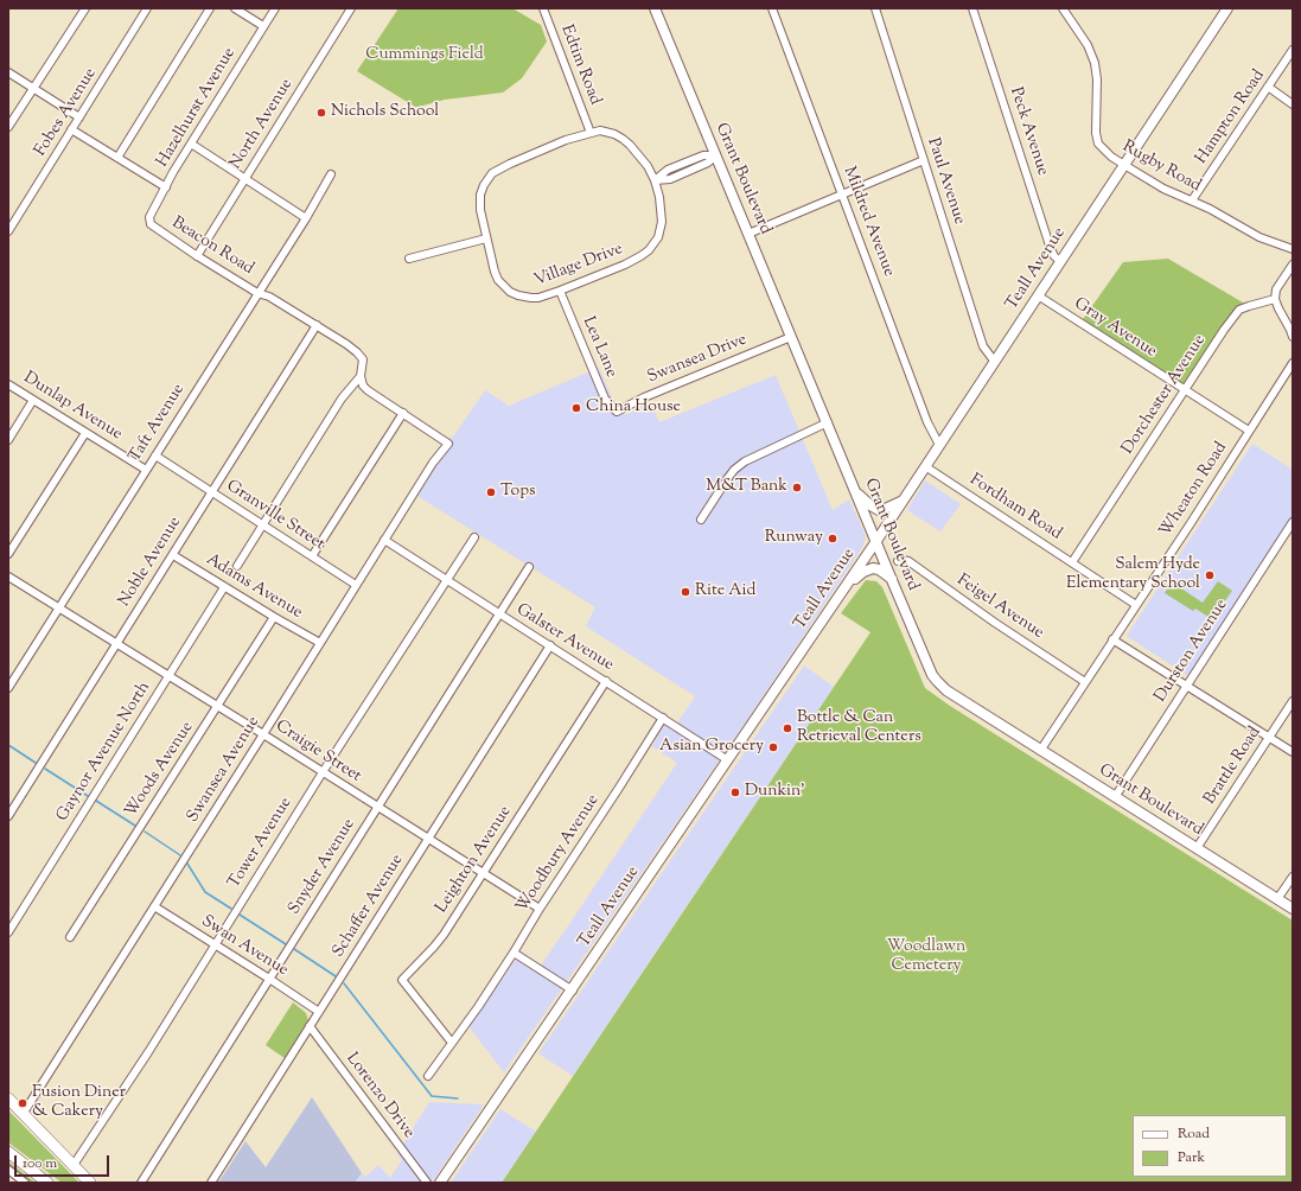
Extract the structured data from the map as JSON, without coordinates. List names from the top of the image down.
{
  "streets": {
    "street": [
      "Edtim Road",
      "Hazelhurst Avenue",
      "Fobes Avenue",
      "Hampton Road",
      "North Avenue",
      "Peck Avenue",
      "Rugby Road",
      "Grant Boulevard",
      "Paul Avenue",
      "Mildred Avenue",
      "Beacon Road",
      "Village Drive",
      "Teall Avenue",
      "Gray Avenue",
      "Lea Lane",
      "Swansea Drive",
      "Dorchester Avenue",
      "Dunlap Avenue",
      "Taft Avenue",
      "Wheaton Road",
      "Fordham Road",
      "Granville Street",
      "Noble Avenue",
      "Adams Avenue",
      "Feigel Avenue",
      "Galster Avenue",
      "Durston Avenue",
      "Gaynor Avenue North",
      "Craigie Street",
      "Brattle Road",
      "Woods Avenue",
      "Swansea Avenue",
      "Tower Avenue",
      "Woodbury Avenue",
      "Leighton Avenue",
      "Snyder Avenue",
      "Schaffer Avenue",
      "Swan Avenue",
      "Lorenzo Drive"
    ]
  },
  "crossings": [
    ["Edtim Road", "Village Drive"],
    ["Hazelhurst Avenue", "Beacon Road"],
    ["Hampton Road", "Rugby Road"],
    ["North Avenue", "Beacon Road"],
    ["Peck Avenue", "Teall Avenue"],
    ["Rugby Road", "Teall Avenue"],
    ["Grant Boulevard", "Teall Avenue"],
    ["Grant Boulevard", "Swansea Drive"],
    ["Grant Boulevard", "Wheaton Road"],
    ["Grant Boulevard", "Durston Avenue"],
    ["Grant Boulevard", "Brattle Road"],
    ["Paul Avenue", "Teall Avenue"],
    ["Mildred Avenue", "Teall Avenue"],
    ["Beacon Road", "Taft Avenue"],
    ["Beacon Road", "Noble Avenue"],
    ["Village Drive", "Lea Lane"],
    ["Teall Avenue", "Gray Avenue"],
    ["Teall Avenue", "Fordham Road"],
    ["Teall Avenue", "Galster Avenue"],
    ["Gray Avenue", "Dorchester Avenue"],
    ["Gray Avenue", "Wheaton Road"],
    ["Lea Lane", "Swansea Drive"],
    ["Dorchester Avenue", "Fordham Road"],
    ["Dunlap Avenue", "Taft Avenue"],
    ["Taft Avenue", "Granville Street"],
    ["Taft Avenue", "Craigie Street"],
    ["Wheaton Road", "Fordham Road"],
    ["Wheaton Road", "Feigel Avenue"],
    ["Granville Street", "Noble Avenue"],
    ["Granville Street", "Swansea Avenue"],
    ["Noble Avenue", "Adams Avenue"],
    ["Noble Avenue", "Craigie Street"],
    ["Adams Avenue", "Gaynor Avenue North"],
    ["Adams Avenue", "Woods Avenue"],
    ["Adams Avenue", "Swansea Avenue"],
    ["Galster Avenue", "Swansea Avenue"],
    ["Galster Avenue", "Tower Avenue"],
    ["Galster Avenue", "Woodbury Avenue"],
    ["Galster Avenue", "Leighton Avenue"],
    ["Galster Avenue", "Snyder Avenue"],
    ["Galster Avenue", "Schaffer Avenue"],
    ["Gaynor Avenue North", "Craigie Street"],
    ["Craigie Street", "Woods Avenue"],
    ["Craigie Street", "Swansea Avenue"],
    ["Craigie Street", "Tower Avenue"],
    ["Craigie Street", "Woodbury Avenue"],
    ["Craigie Street", "Leighton Avenue"],
    ["Craigie Street", "Snyder Avenue"],
    ["Craigie Street", "Schaffer Avenue"],
    ["Swansea Avenue", "Swan Avenue"],
    ["Tower Avenue", "Swan Avenue"],
    ["Woodbury Avenue", "Leighton Avenue"],
    ["Snyder Avenue", "Swan Avenue"],
    ["Schaffer Avenue", "Swan Avenue"],
    ["Schaffer Avenue", "Lorenzo Drive"]
  ],
  "parks": ["Cummings Field", "Woodlawn Cemetery"],
  "places": [
    "Nichols School",
    "China House",
    "M&T Bank",
    "Tops",
    "Runway",
    "Salem Hyde Elementary School",
    "Rite Aid",
    "Bottle & Can Retrieval Centers",
    "Asian Grocery",
    "Dunkin'",
    "Fusion Diner & Cakery"
  ],
  "legend": ["Road", "Park"],
  "scale_bar": "100 m"
}
